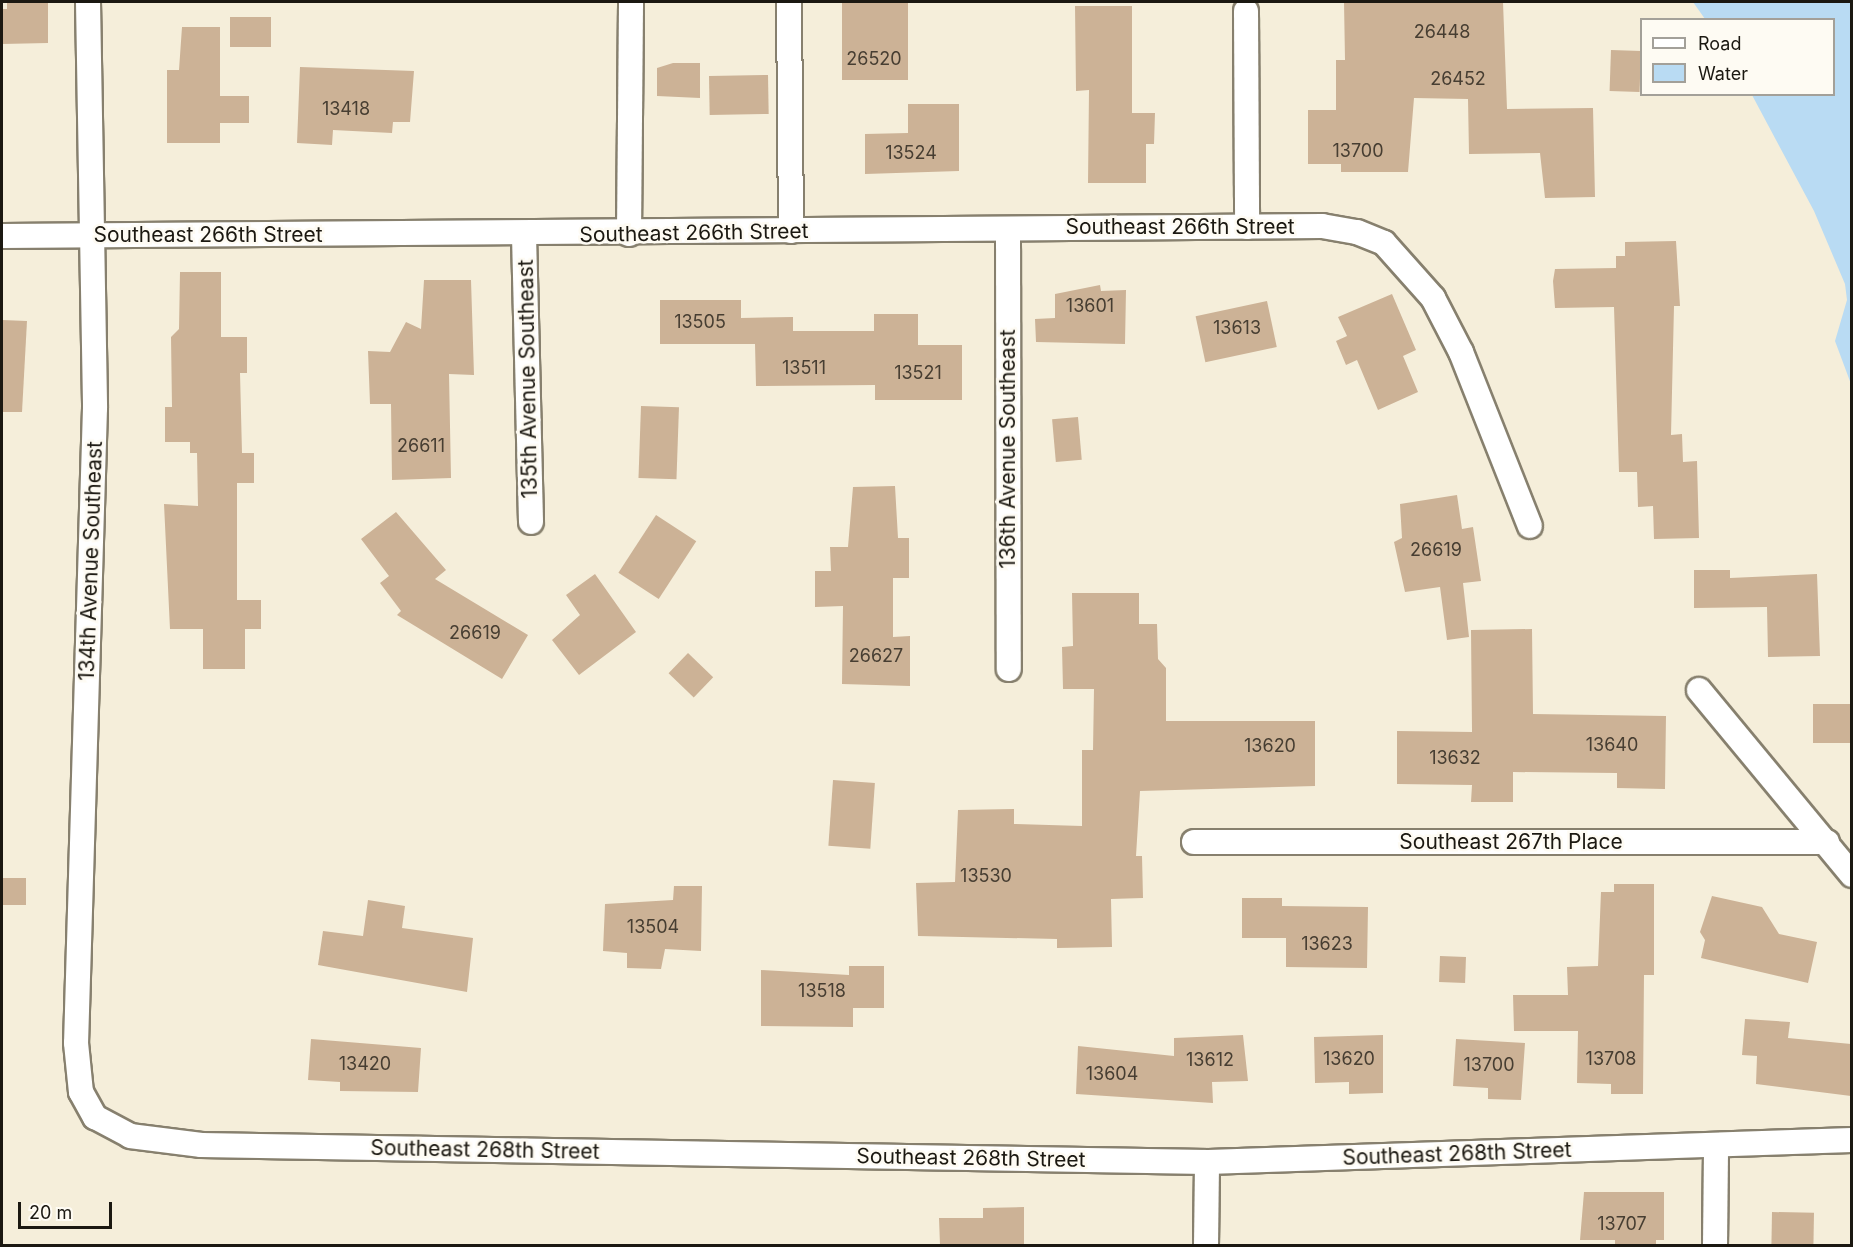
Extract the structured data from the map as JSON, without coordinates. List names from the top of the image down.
{
  "streets": {
    "street": [
      "Southeast 266th Street",
      "135th Avenue Southeast",
      "136th Avenue Southeast",
      "134th Avenue Southeast",
      "Southeast 267th Place",
      "Southeast 268th Street"
    ]
  },
  "crossings": [
    ["Southeast 266th Street", "135th Avenue Southeast"],
    ["Southeast 266th Street", "136th Avenue Southeast"],
    ["Southeast 266th Street", "134th Avenue Southeast"],
    ["134th Avenue Southeast", "Southeast 268th Street"]
  ],
  "house_numbers": [
    "26448",
    "26520",
    "26452",
    "13418",
    "13700",
    "13524",
    "13601",
    "13505",
    "13613",
    "13511",
    "13521",
    "26611",
    "26619",
    "26619",
    "26627",
    "13640",
    "13620",
    "13632",
    "13530",
    "13504",
    "13623",
    "13518",
    "13620",
    "13708",
    "13612",
    "13420",
    "13700",
    "13604",
    "13707"
  ],
  "legend": ["Road", "Water"],
  "scale_bar": "20 m"
}
